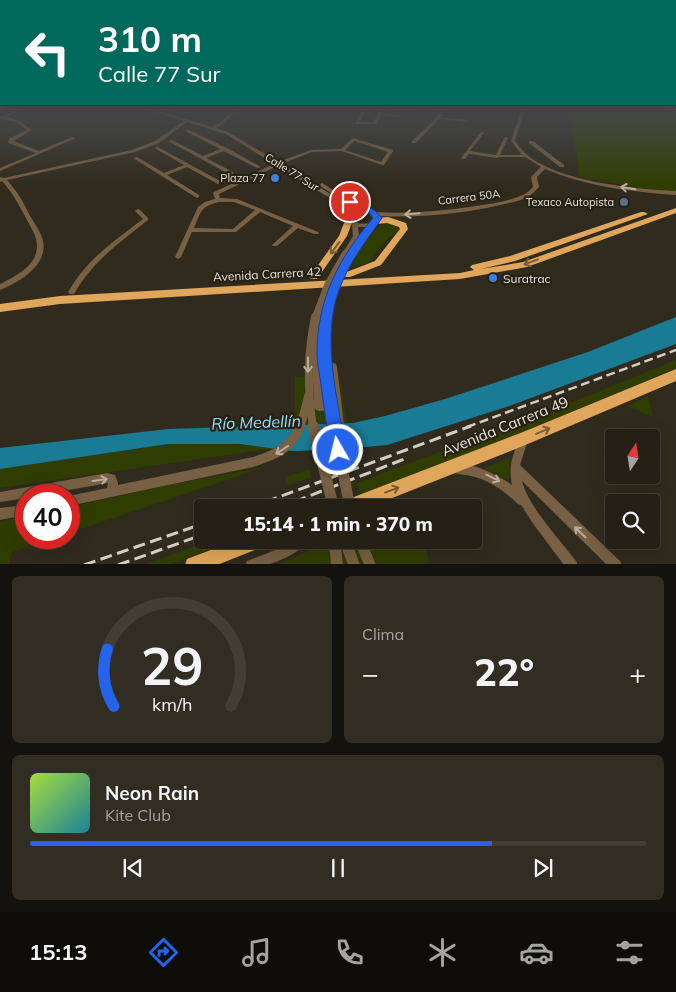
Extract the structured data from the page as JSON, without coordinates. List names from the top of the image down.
{
  "streets": {
    "highway": ["Avenida Carrera 42", "Avenida Carrera 49"],
    "street": ["Calle 77 Sur", "Carrera 50A"]
  },
  "crossings": [
    ["Calle 77 Sur", "Carrera 50A"]
  ],
  "one_way": ["Avenida Carrera 49"],
  "water": ["Río Medellín"],
  "places": ["Plaza 77", "Texaco Autopista", "Suratrac"],
  "north": "top",
  "page": {
    "turn": ["310 m", "Calle 77 Sur"],
    "limit": "40",
    "trip": "15:14 · 1 min · 370 m",
    "tile": "Clima",
    "heat": ["−", "22°", "+"],
    "song": ["Neon Rain", "Kite Club"],
    "tabs": "15:13",
    "gauge": ["29", "km/h"]
  }
}
